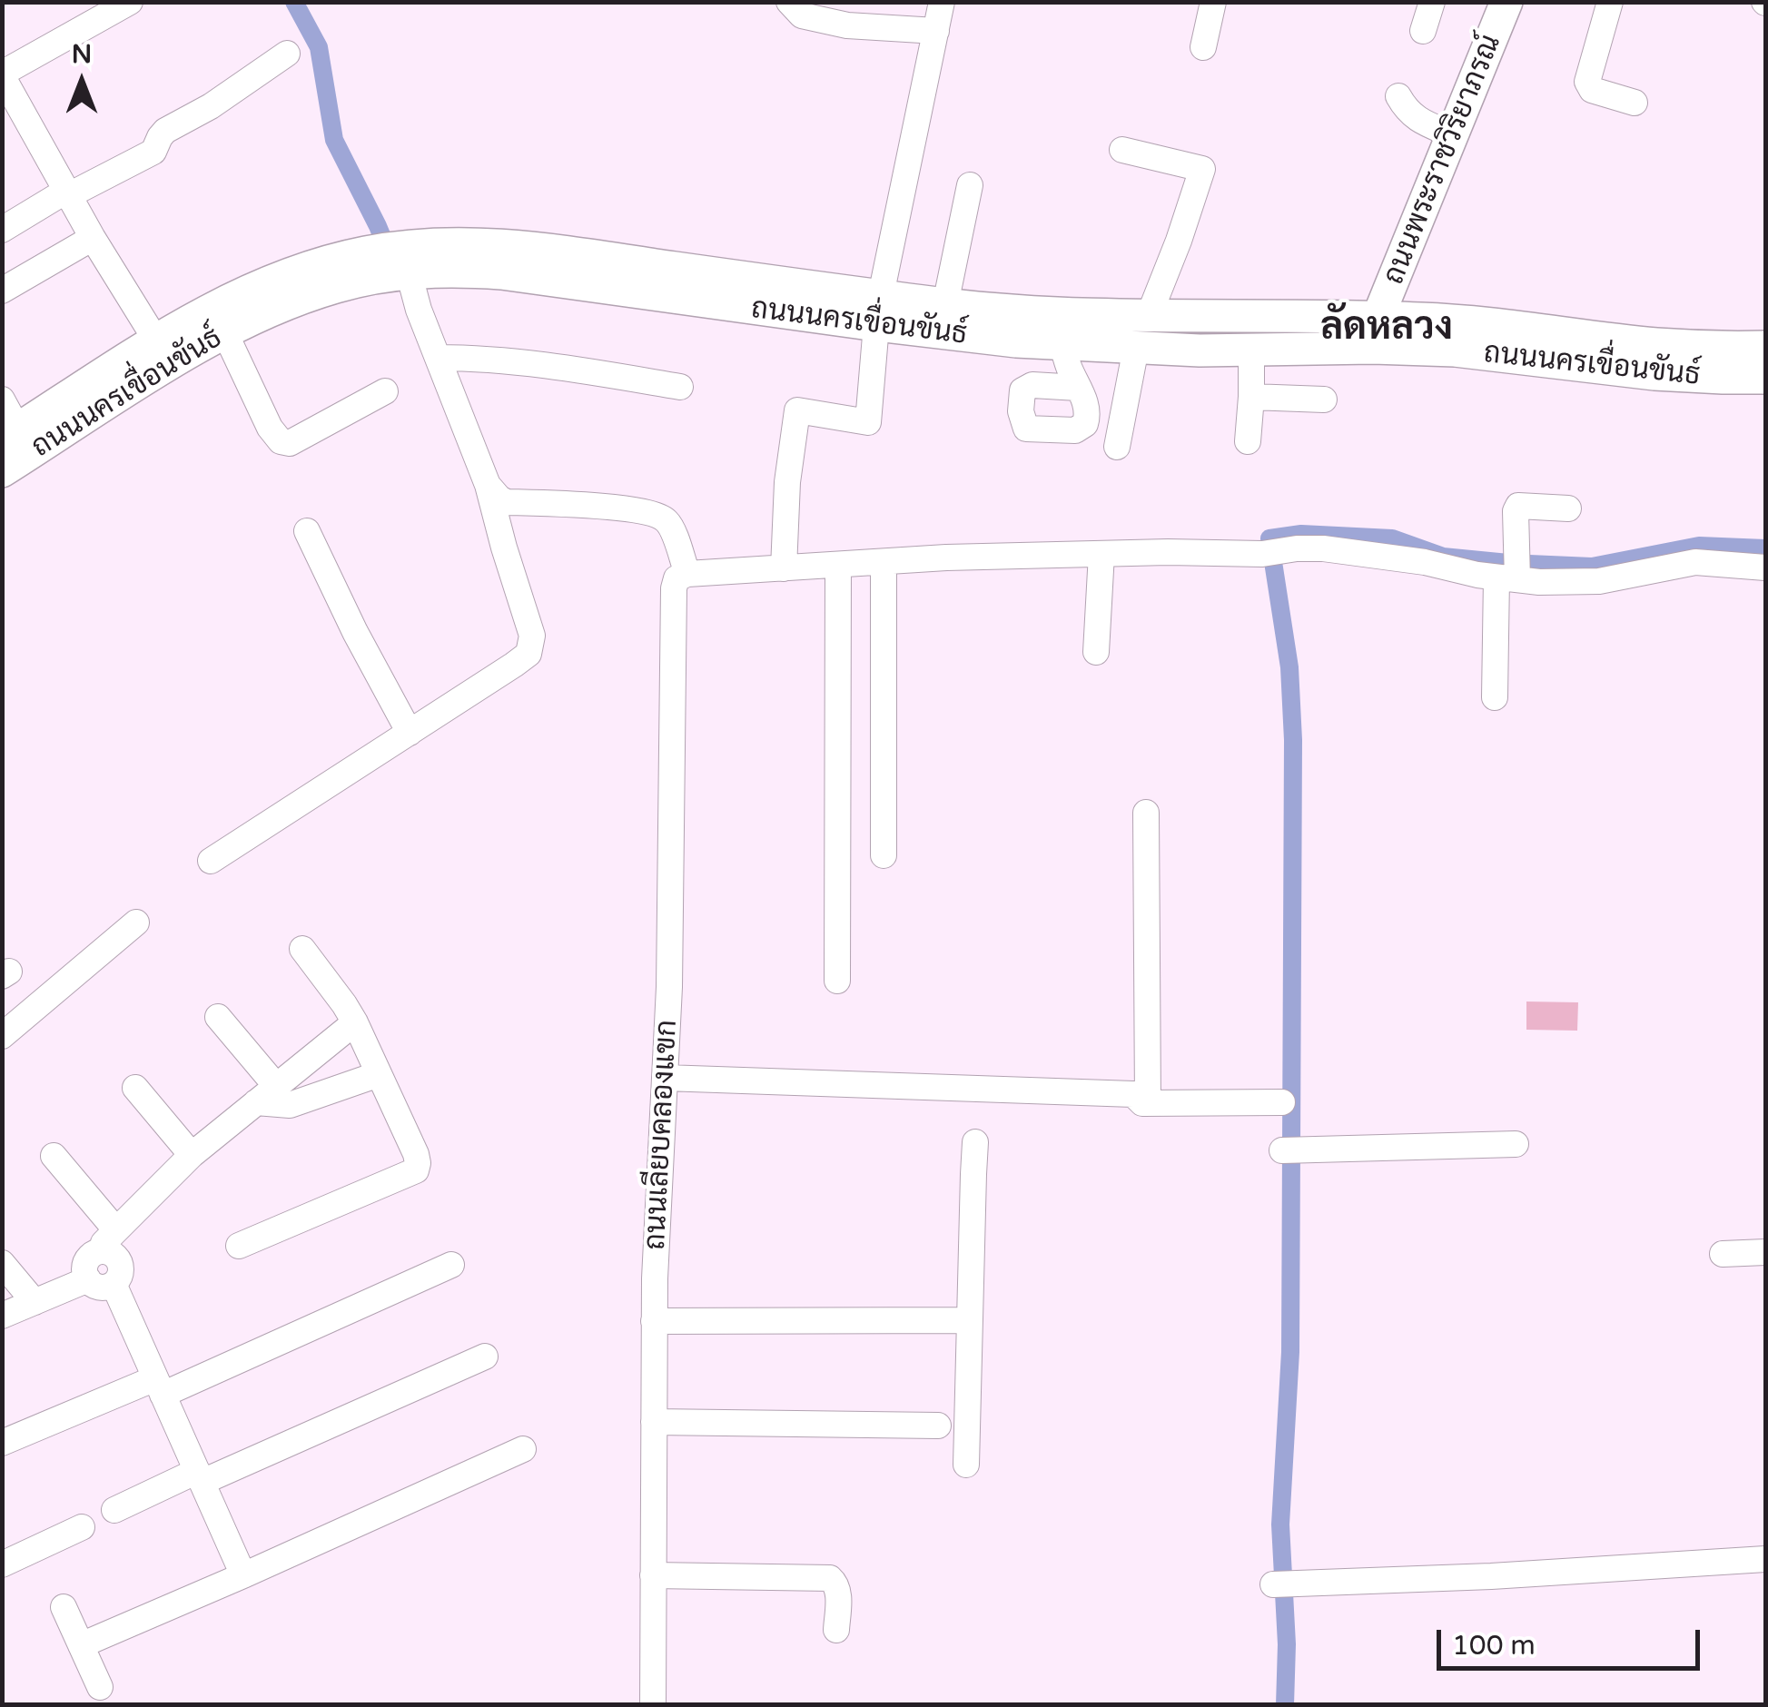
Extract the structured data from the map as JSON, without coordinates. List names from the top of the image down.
{
  "streets": {
    "main road": ["ถนนพระราชวิริยาภรณ์", "ถนนนครเขื่อนขันธ์"],
    "street": ["ถนนเลียบคลองแขก"]
  },
  "crossings": [
    ["ถนนพระราชวิริยาภรณ์", "ถนนนครเขื่อนขันธ์"]
  ],
  "districts": ["ลัดหลวง"],
  "scale_bar": "100 m",
  "north": "top"
}
